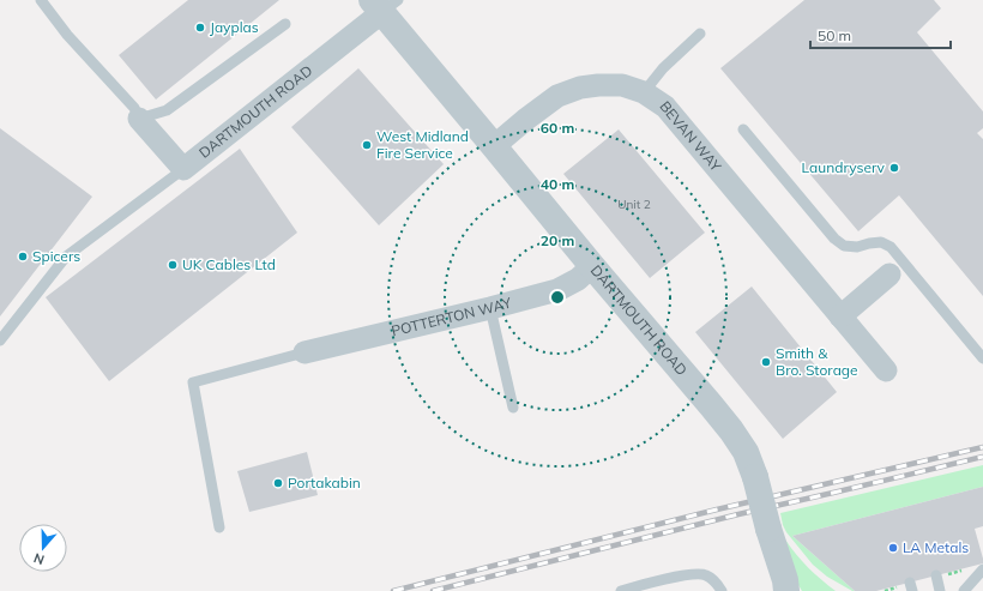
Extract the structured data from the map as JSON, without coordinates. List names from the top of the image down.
{
  "streets": {
    "street": ["DARTMOUTH ROAD", "BEVAN WAY", "POTTERTON WAY"]
  },
  "crossings": [
    ["DARTMOUTH ROAD", "BEVAN WAY"],
    ["DARTMOUTH ROAD", "POTTERTON WAY"]
  ],
  "places": [
    "Jayplas",
    "West Midland Fire Service",
    "Laundryserv",
    "Spicers",
    "UK Cables Ltd",
    "Smith & Bro. Storage",
    "Portakabin",
    "LA Metals"
  ],
  "house_numbers": ["Unit 2"],
  "scale_bar": "50 m",
  "north": "bottom",
  "rings": ["60 m", "40 m", "20 m"]
}
